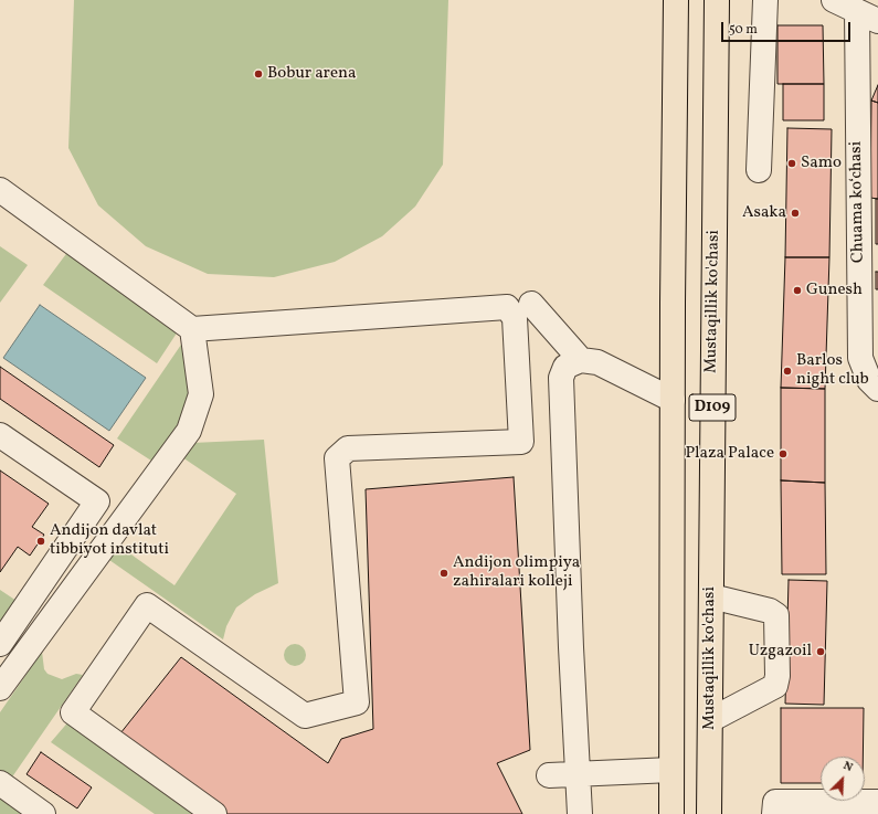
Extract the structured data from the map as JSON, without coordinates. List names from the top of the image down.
{
  "streets": {
    "main road": ["Mustaqillik ko'chasi", "D109"],
    "street": ["Chuama koʻchasi"]
  },
  "places": [
    "Bobur arena",
    "Samo",
    "Asaka",
    "Gunesh",
    "Barlos night club",
    "Plaza Palace",
    "Andijon davlat tibbiyot instituti",
    "Andijon olimpiya zahiralari kolleji",
    "Uzgazoil"
  ],
  "scale_bar": "50 m",
  "north": "top right"
}
